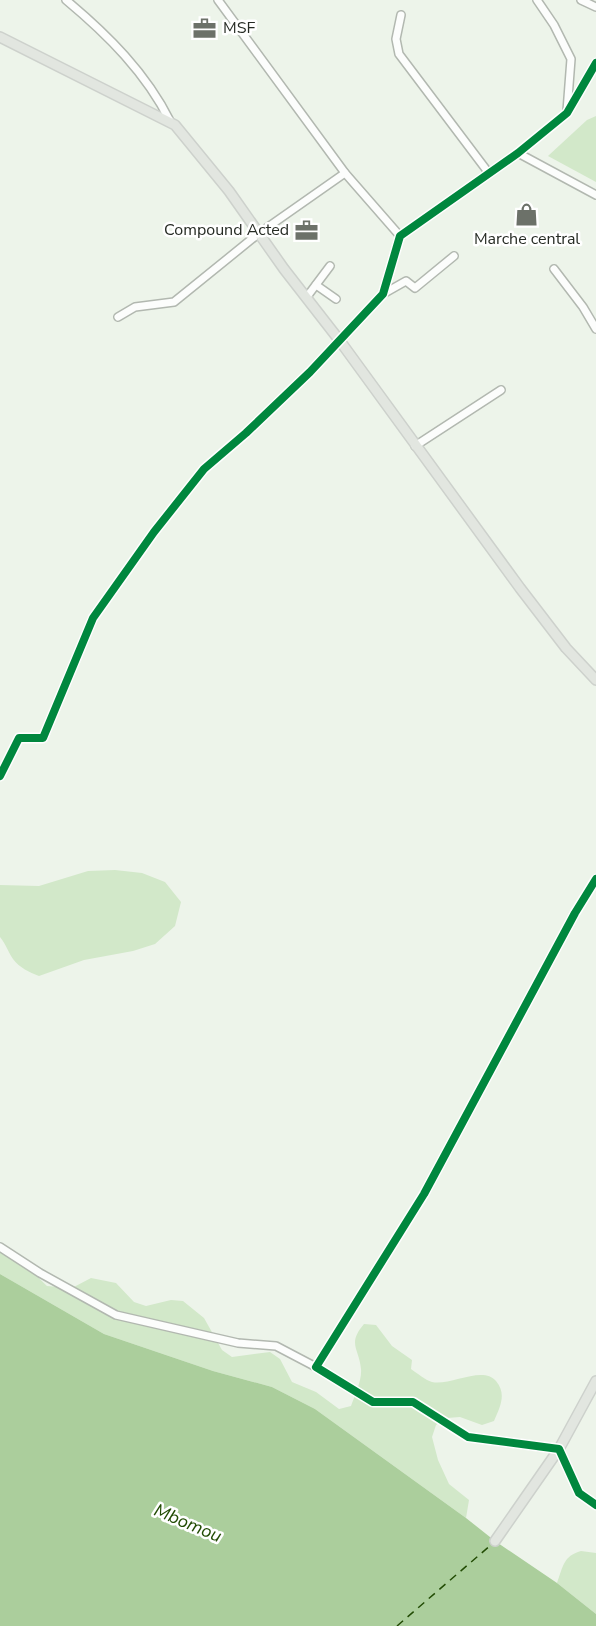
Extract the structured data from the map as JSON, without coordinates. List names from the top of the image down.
{
  "water": ["Mbomou"],
  "places": {
    "office": ["MSF", "Compound Acted"],
    "shop": ["Marche central"]
  }
}
